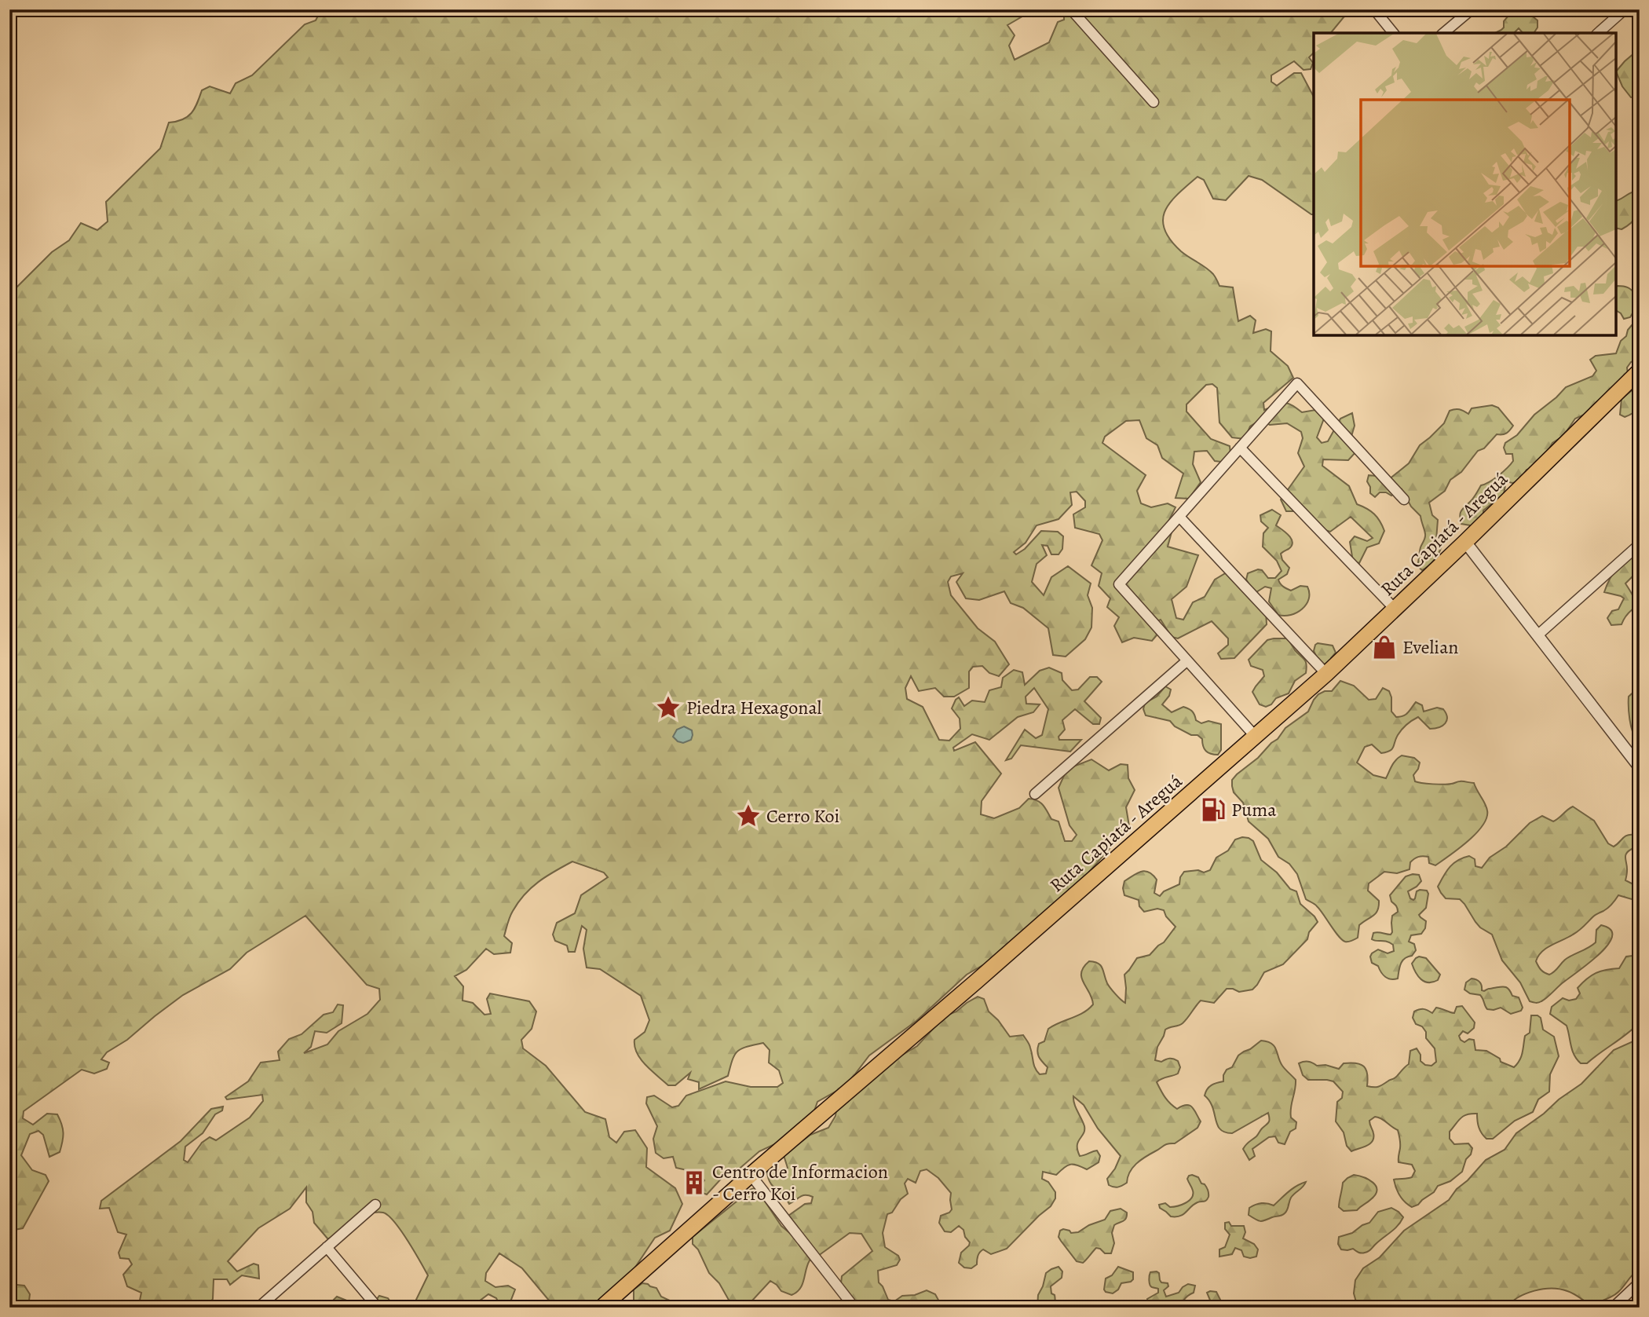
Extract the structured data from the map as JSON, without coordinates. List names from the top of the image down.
{
  "streets": {
    "main road": ["Ruta Capiatá - Areguá"]
  },
  "places": {
    "shop": ["Evelian"],
    "place": ["Piedra Hexagonal", "Cerro Koi"],
    "fuel station": ["Puma"],
    "building": ["Centro de Informacion - Cerro Koi"]
  }
}
